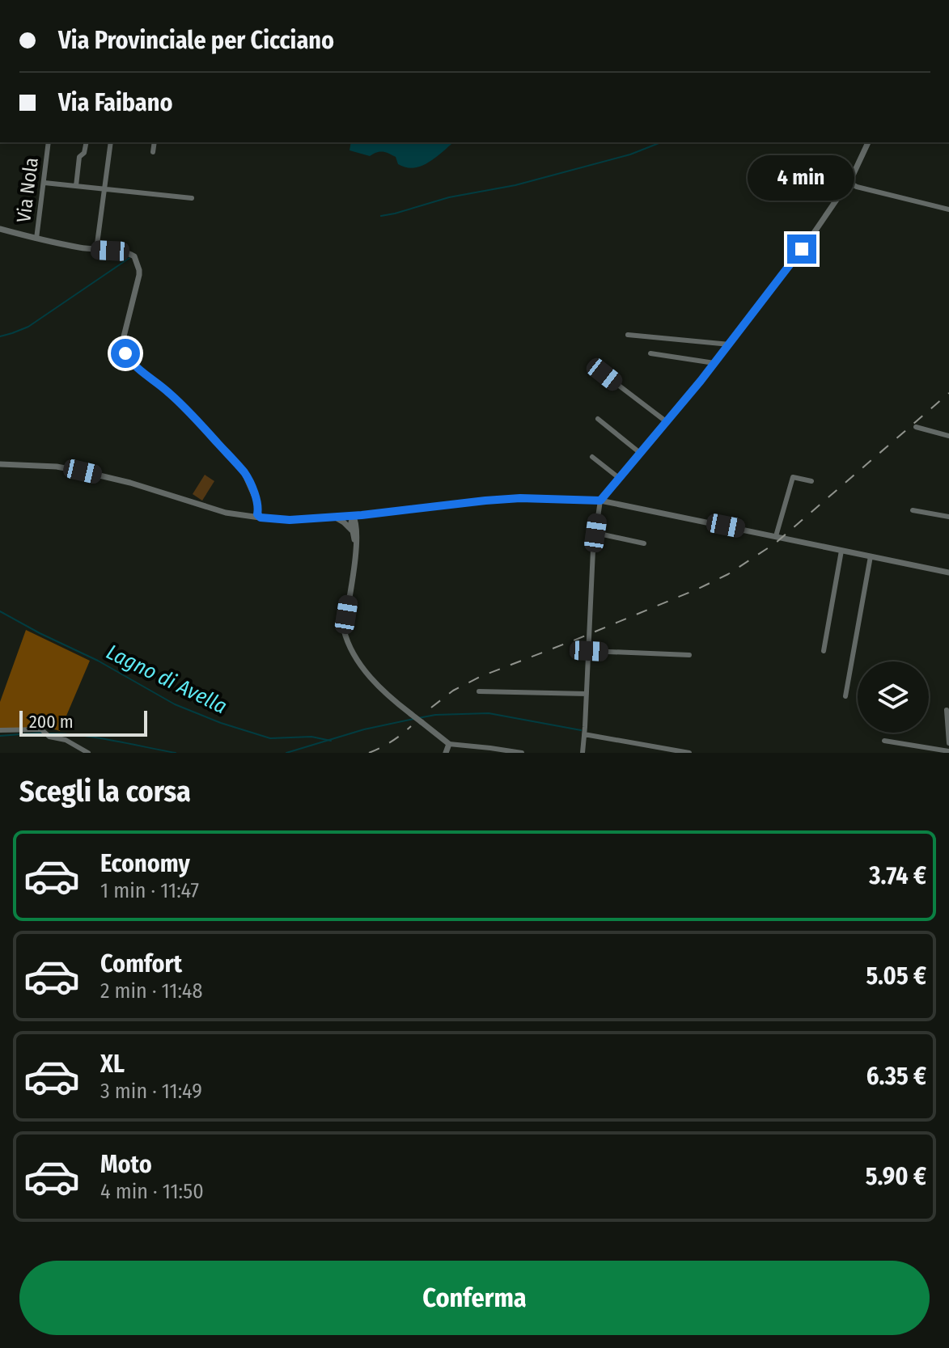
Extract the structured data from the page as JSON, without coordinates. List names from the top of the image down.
{
  "streets": {
    "street": ["Via Nola"]
  },
  "water": ["Lagno di Avella"],
  "scale_bar": "200 m",
  "page": {
    "banner": ["Via Provinciale per Cicciano", "Via Faibano"],
    "bubble": "4 min",
    "scale": "200 m",
    "heading": "Scegli la corsa",
    "list": [
      {
        "name": "Economy",
        "note": "1 min · 11:47",
        "value": "3.74 €"
      },
      {
        "name": "Comfort",
        "note": "2 min · 11:48",
        "value": "5.05 €"
      },
      {
        "name": "XL",
        "note": "3 min · 11:49",
        "value": "6.35 €"
      },
      {
        "name": "Moto",
        "note": "4 min · 11:50",
        "value": "5.90 €"
      }
    ],
    "buttons": "Conferma"
  }
}
